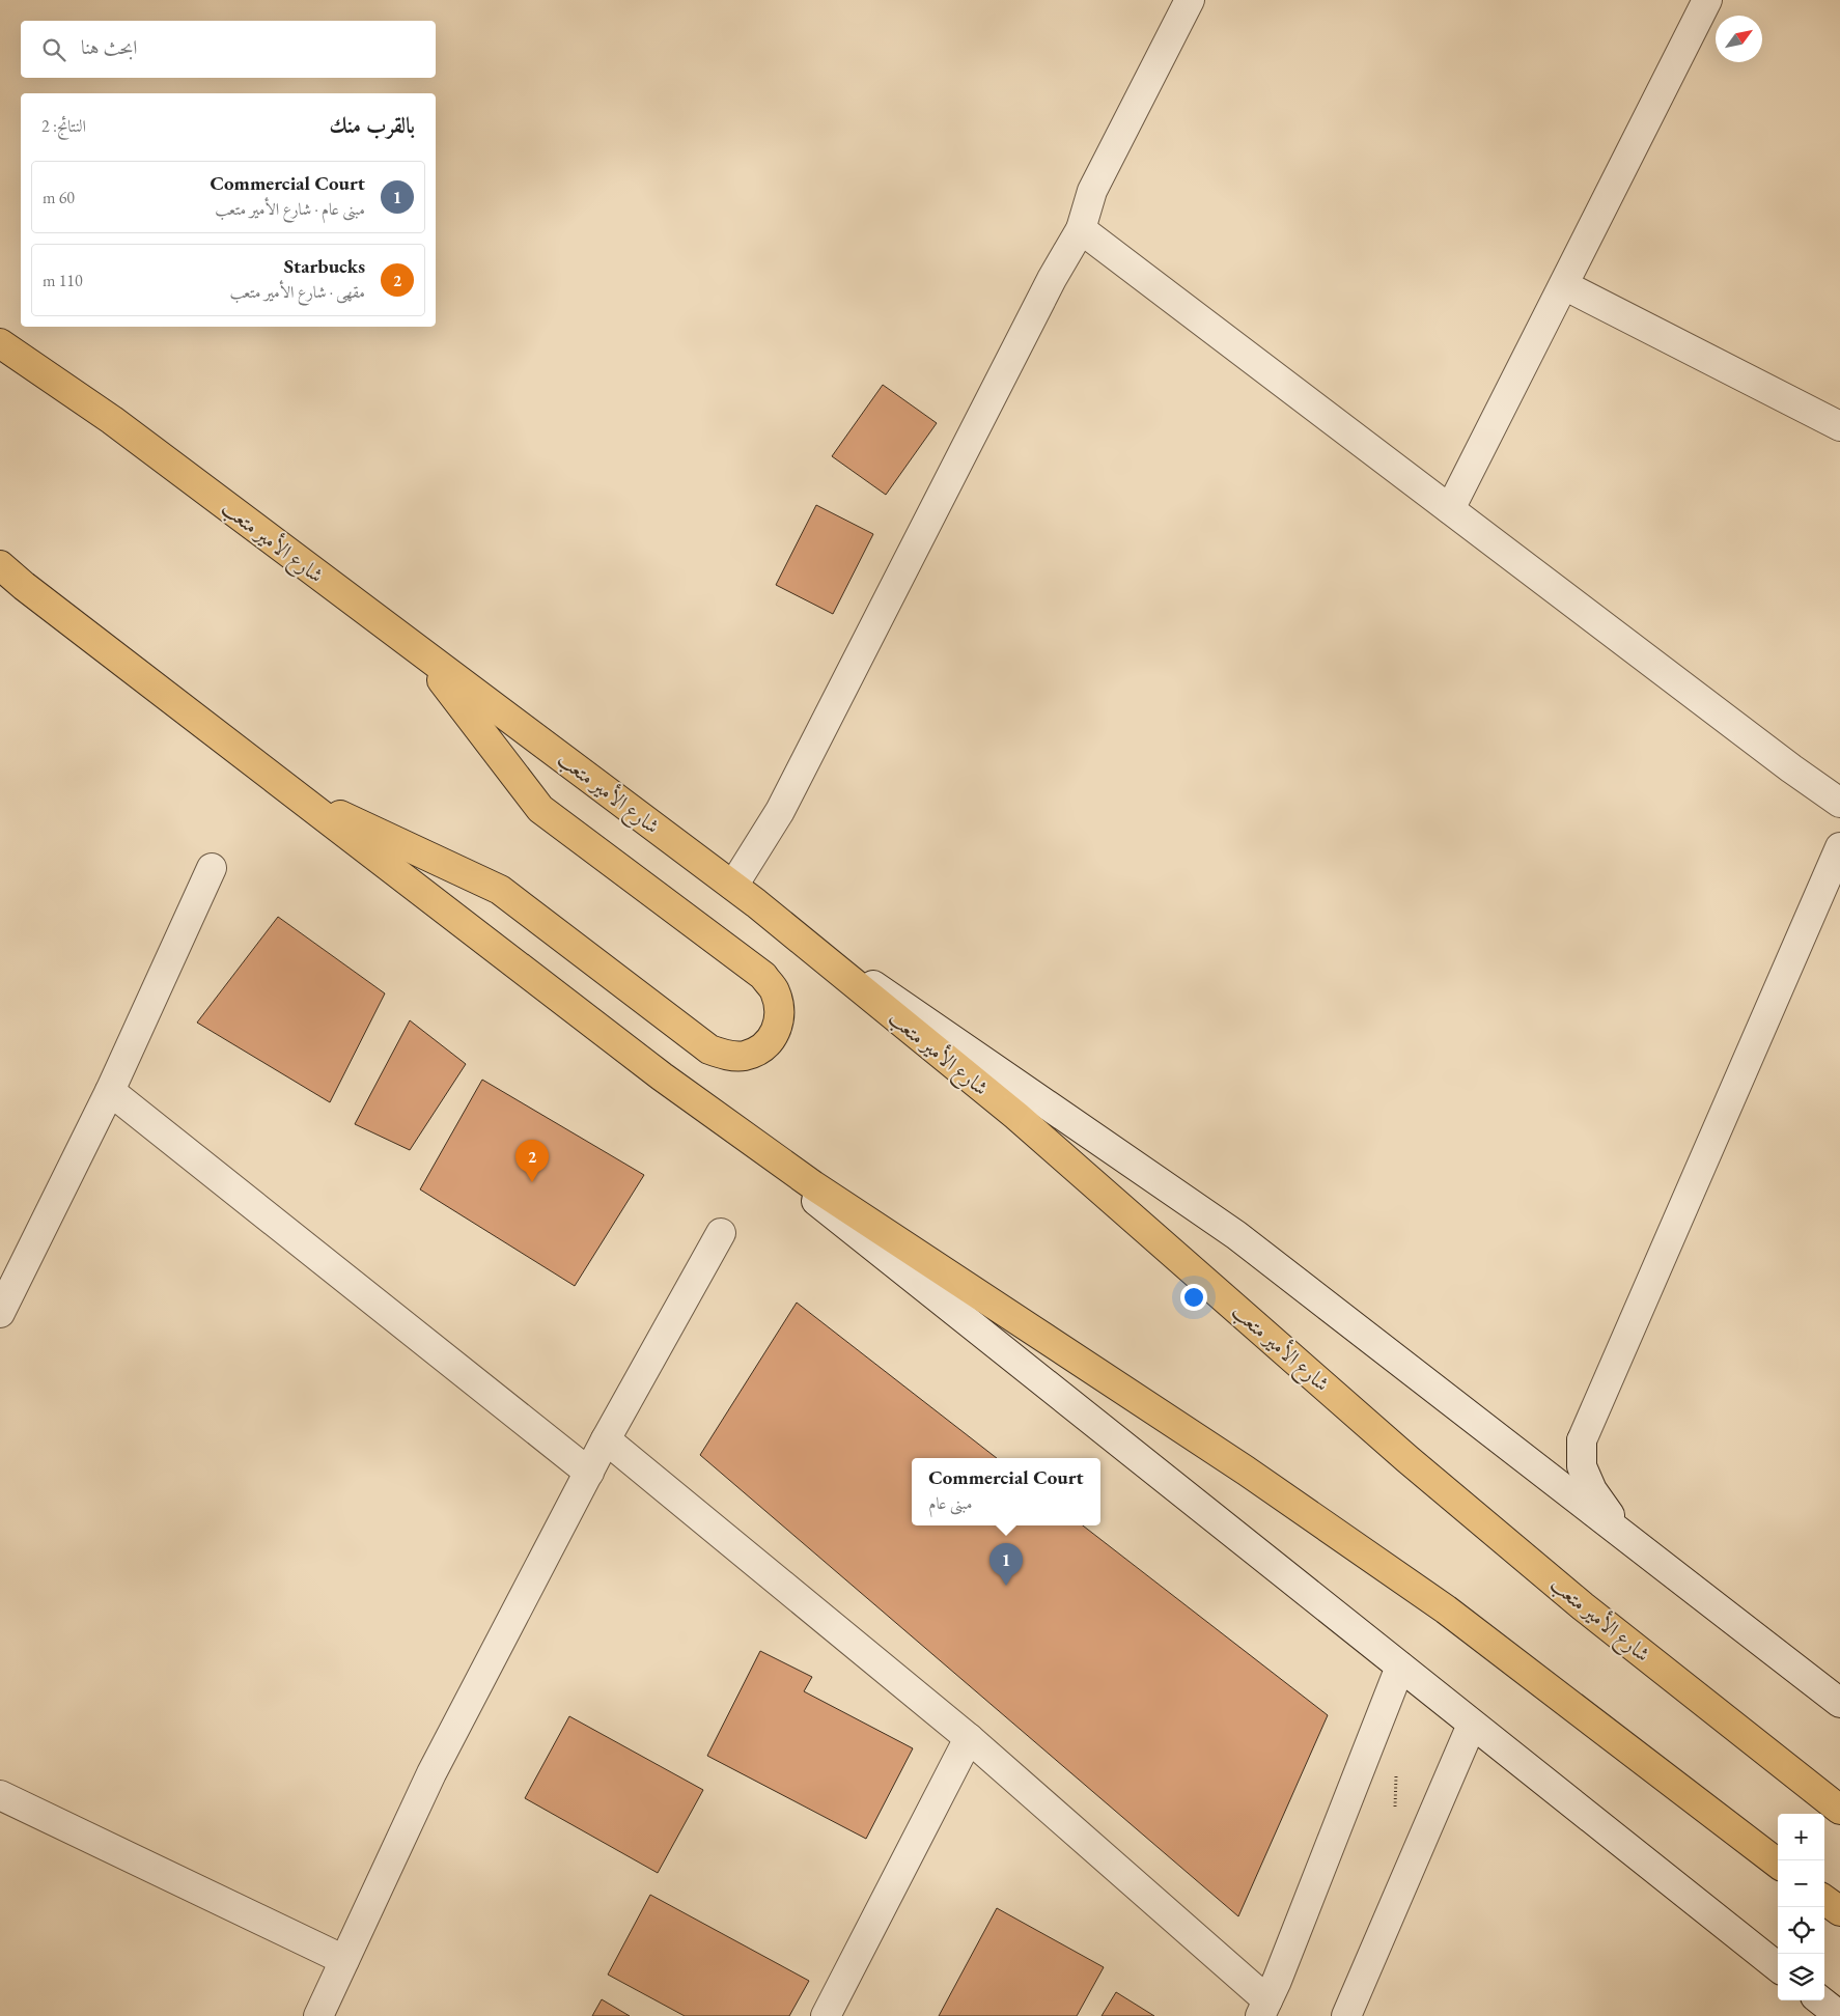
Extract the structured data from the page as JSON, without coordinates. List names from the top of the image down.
{
  "streets": {
    "main road": ["شارع الأمير متعب"]
  },
  "north": "top right",
  "page": {
    "search": "ابحث هنا",
    "heading": ["بالقرب منك", "النتائج: 2"],
    "list": [
      {
        "mark": "1",
        "name": "Commercial Court",
        "note": "مبنى عام · شارع الأمير متعب",
        "value": "60 m"
      },
      {
        "mark": "2",
        "name": "Starbucks",
        "note": "مقهى · شارع الأمير متعب",
        "value": "110 m"
      }
    ],
    "pins": ["2", "1"],
    "popup": ["Commercial Court", "مبنى عام"],
    "map_buttons": ["+", "−"]
  }
}
